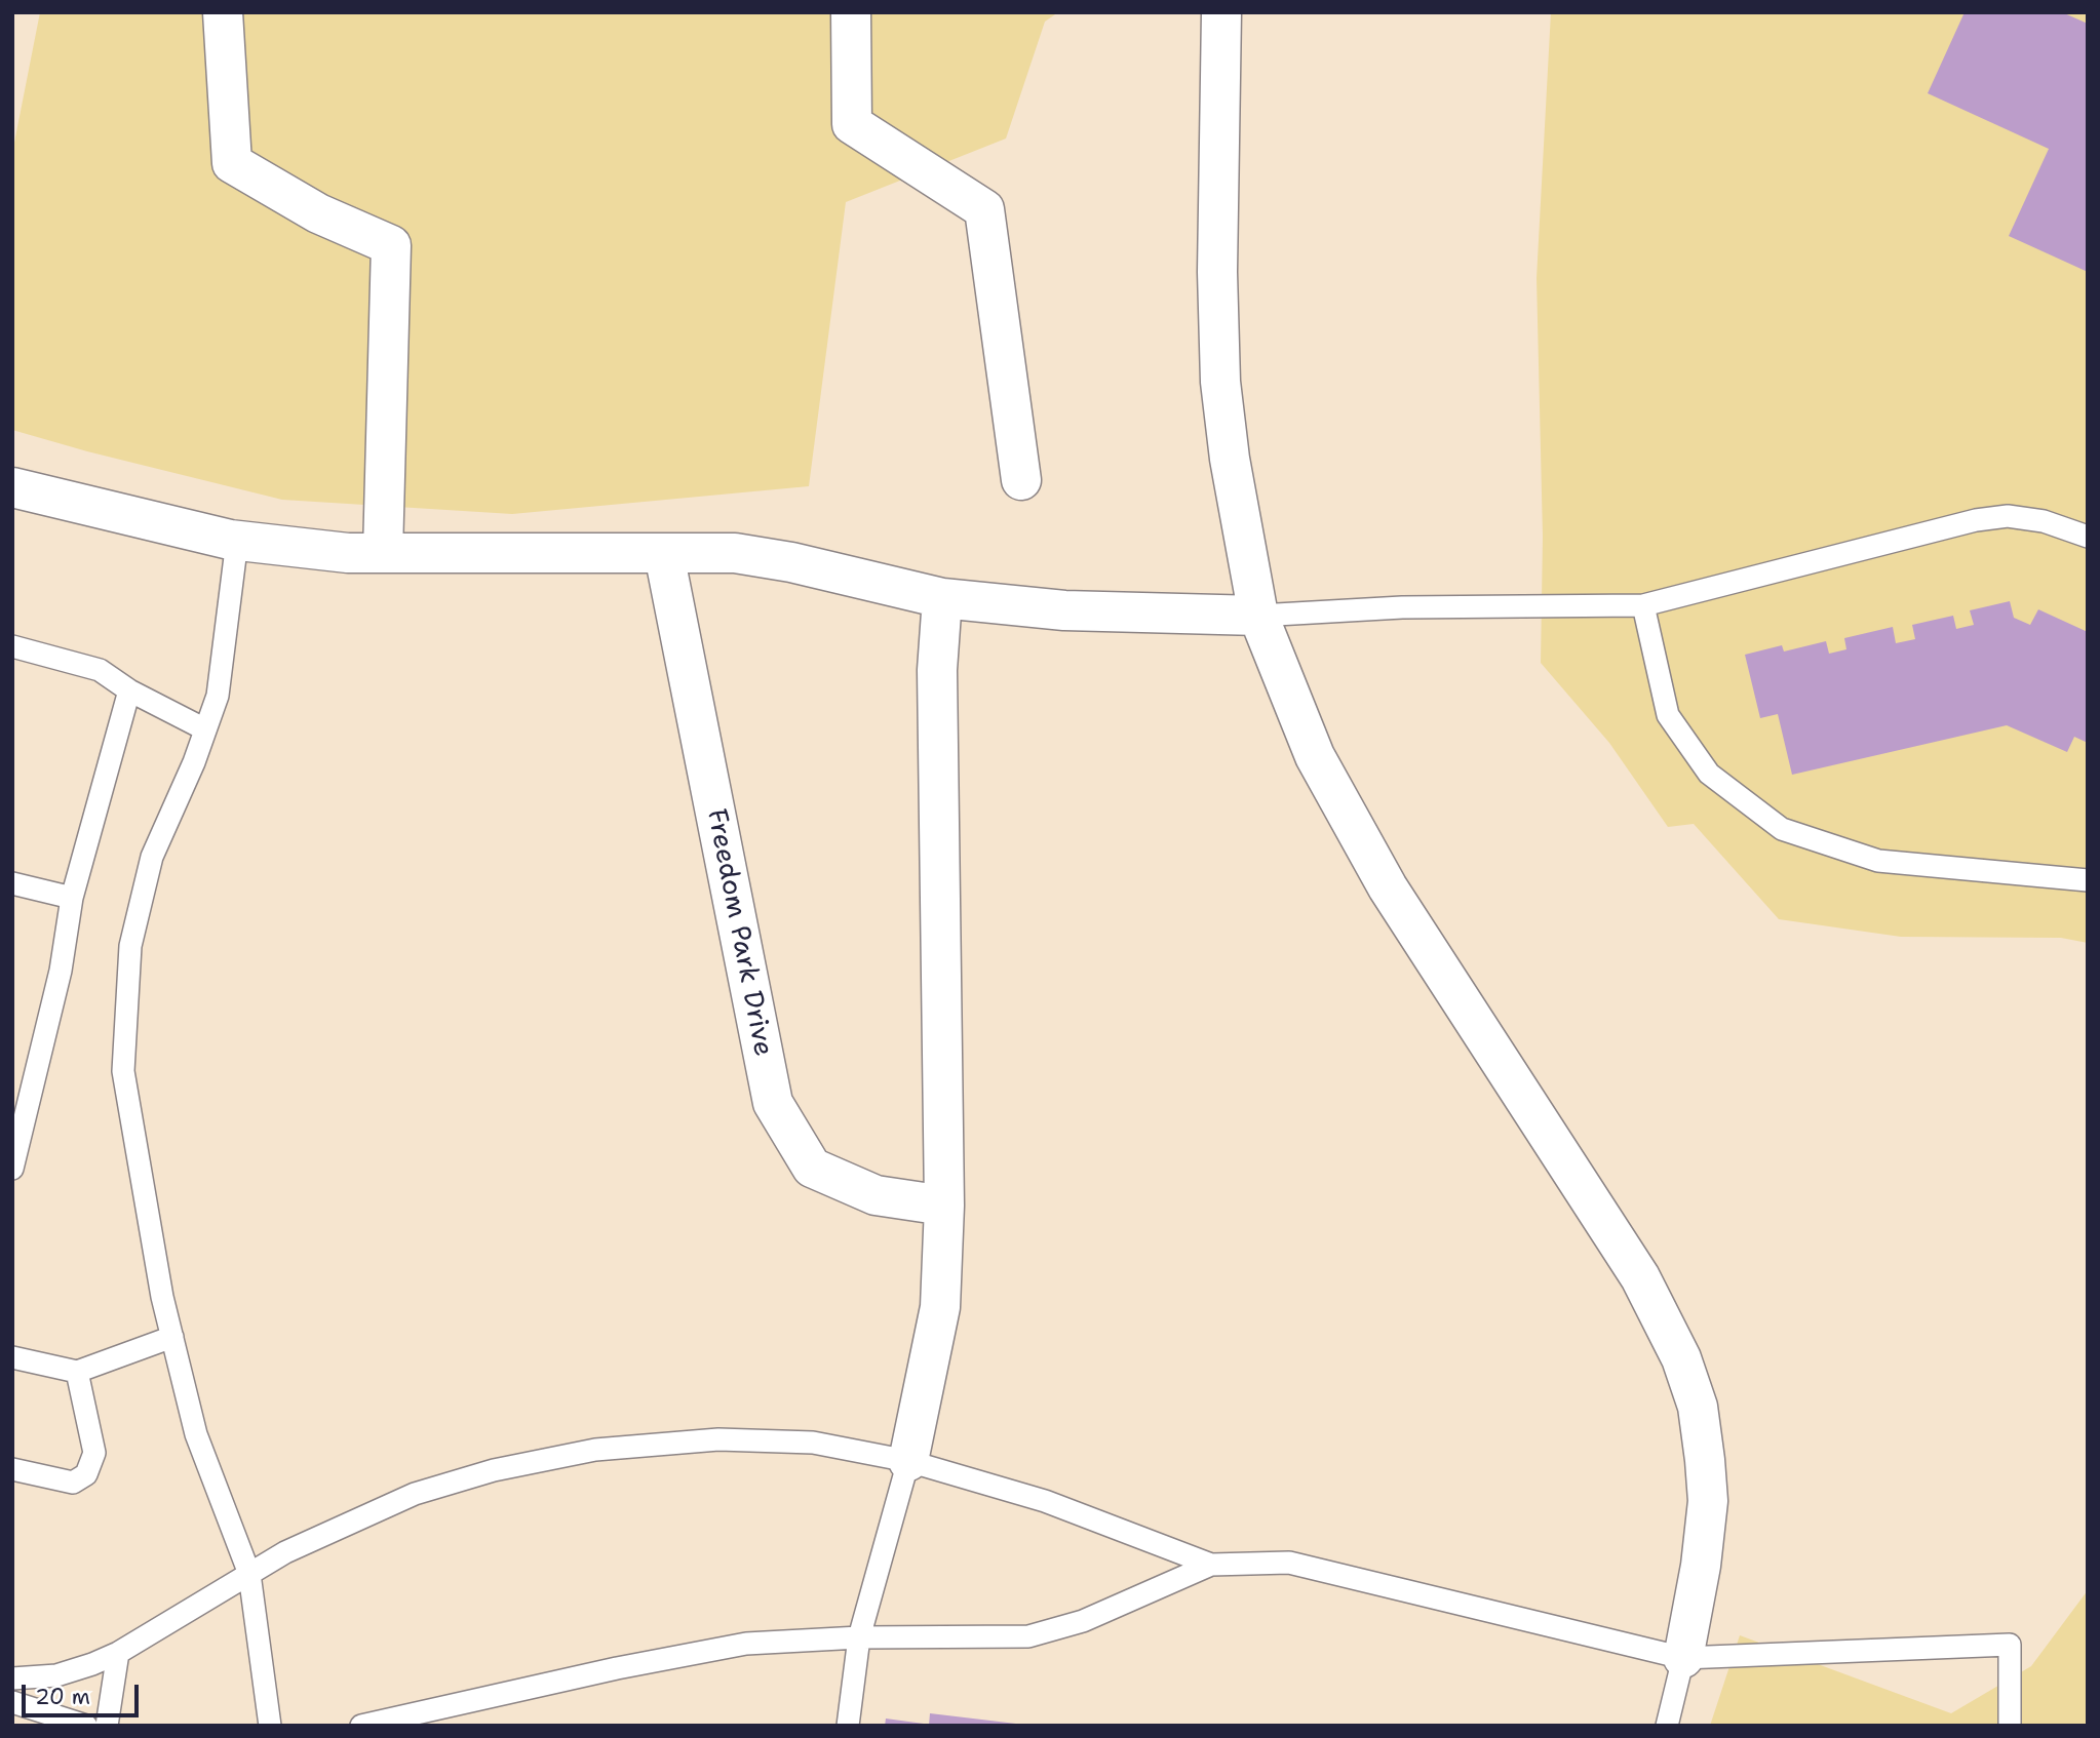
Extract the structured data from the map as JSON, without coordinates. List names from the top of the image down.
{
  "streets": {
    "street": ["Freedom Park Drive"]
  },
  "scale_bar": "20 m"
}
